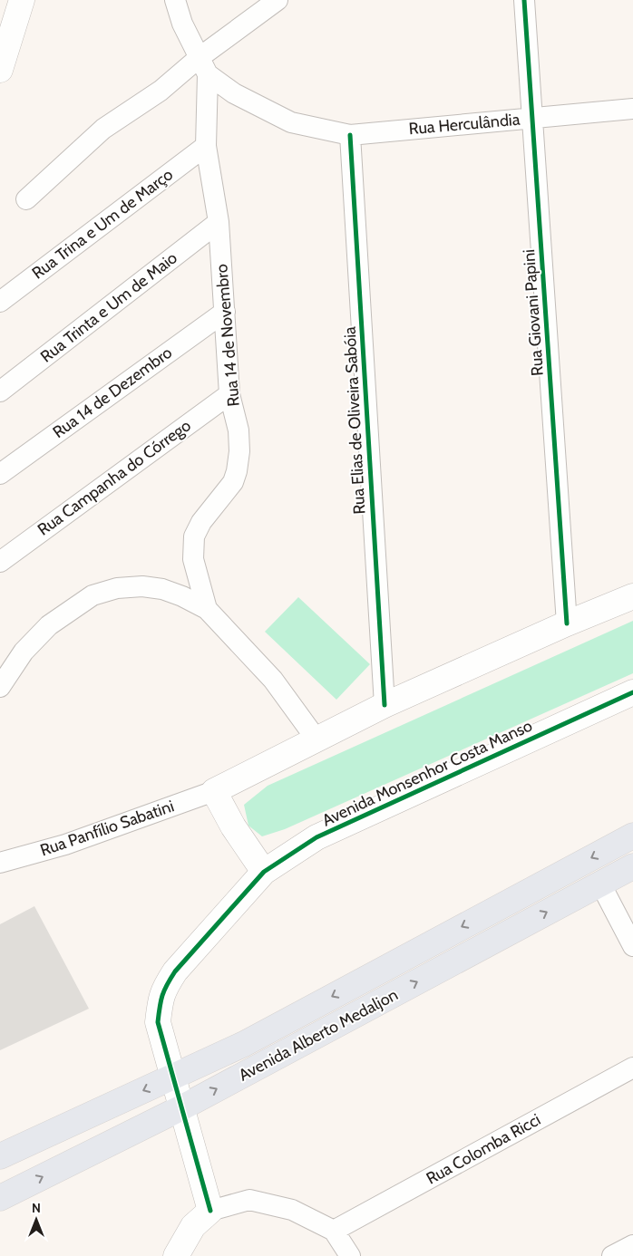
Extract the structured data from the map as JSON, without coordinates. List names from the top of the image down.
{
  "streets": {
    "main road": ["Avenida Alberto Medaljon"],
    "street": [
      "Rua Herculândia",
      "Rua Trina e Um de Março",
      "Rua Trinta e Um de Maio",
      "Rua Giovani Papini",
      "Rua 14 de Novembro",
      "Rua 14 de Dezembro",
      "Rua Elias de Oliveira Sabóia",
      "Rua Campanha do Córrego",
      "Avenida Monsenhor Costa Manso",
      "Rua Panfílio Sabatini",
      "Rua Colomba Ricci"
    ]
  },
  "crossings": [
    ["Rua Herculândia", "Rua Giovani Papini"],
    ["Rua Herculândia", "Rua Elias de Oliveira Sabóia"],
    ["Rua Trina e Um de Março", "Rua 14 de Novembro"],
    ["Rua Trinta e Um de Maio", "Rua 14 de Novembro"],
    ["Rua 14 de Novembro", "Rua 14 de Dezembro"],
    ["Rua 14 de Novembro", "Rua Campanha do Córrego"],
    ["Avenida Monsenhor Costa Manso", "Avenida Alberto Medaljon"]
  ],
  "north": "top"
}
